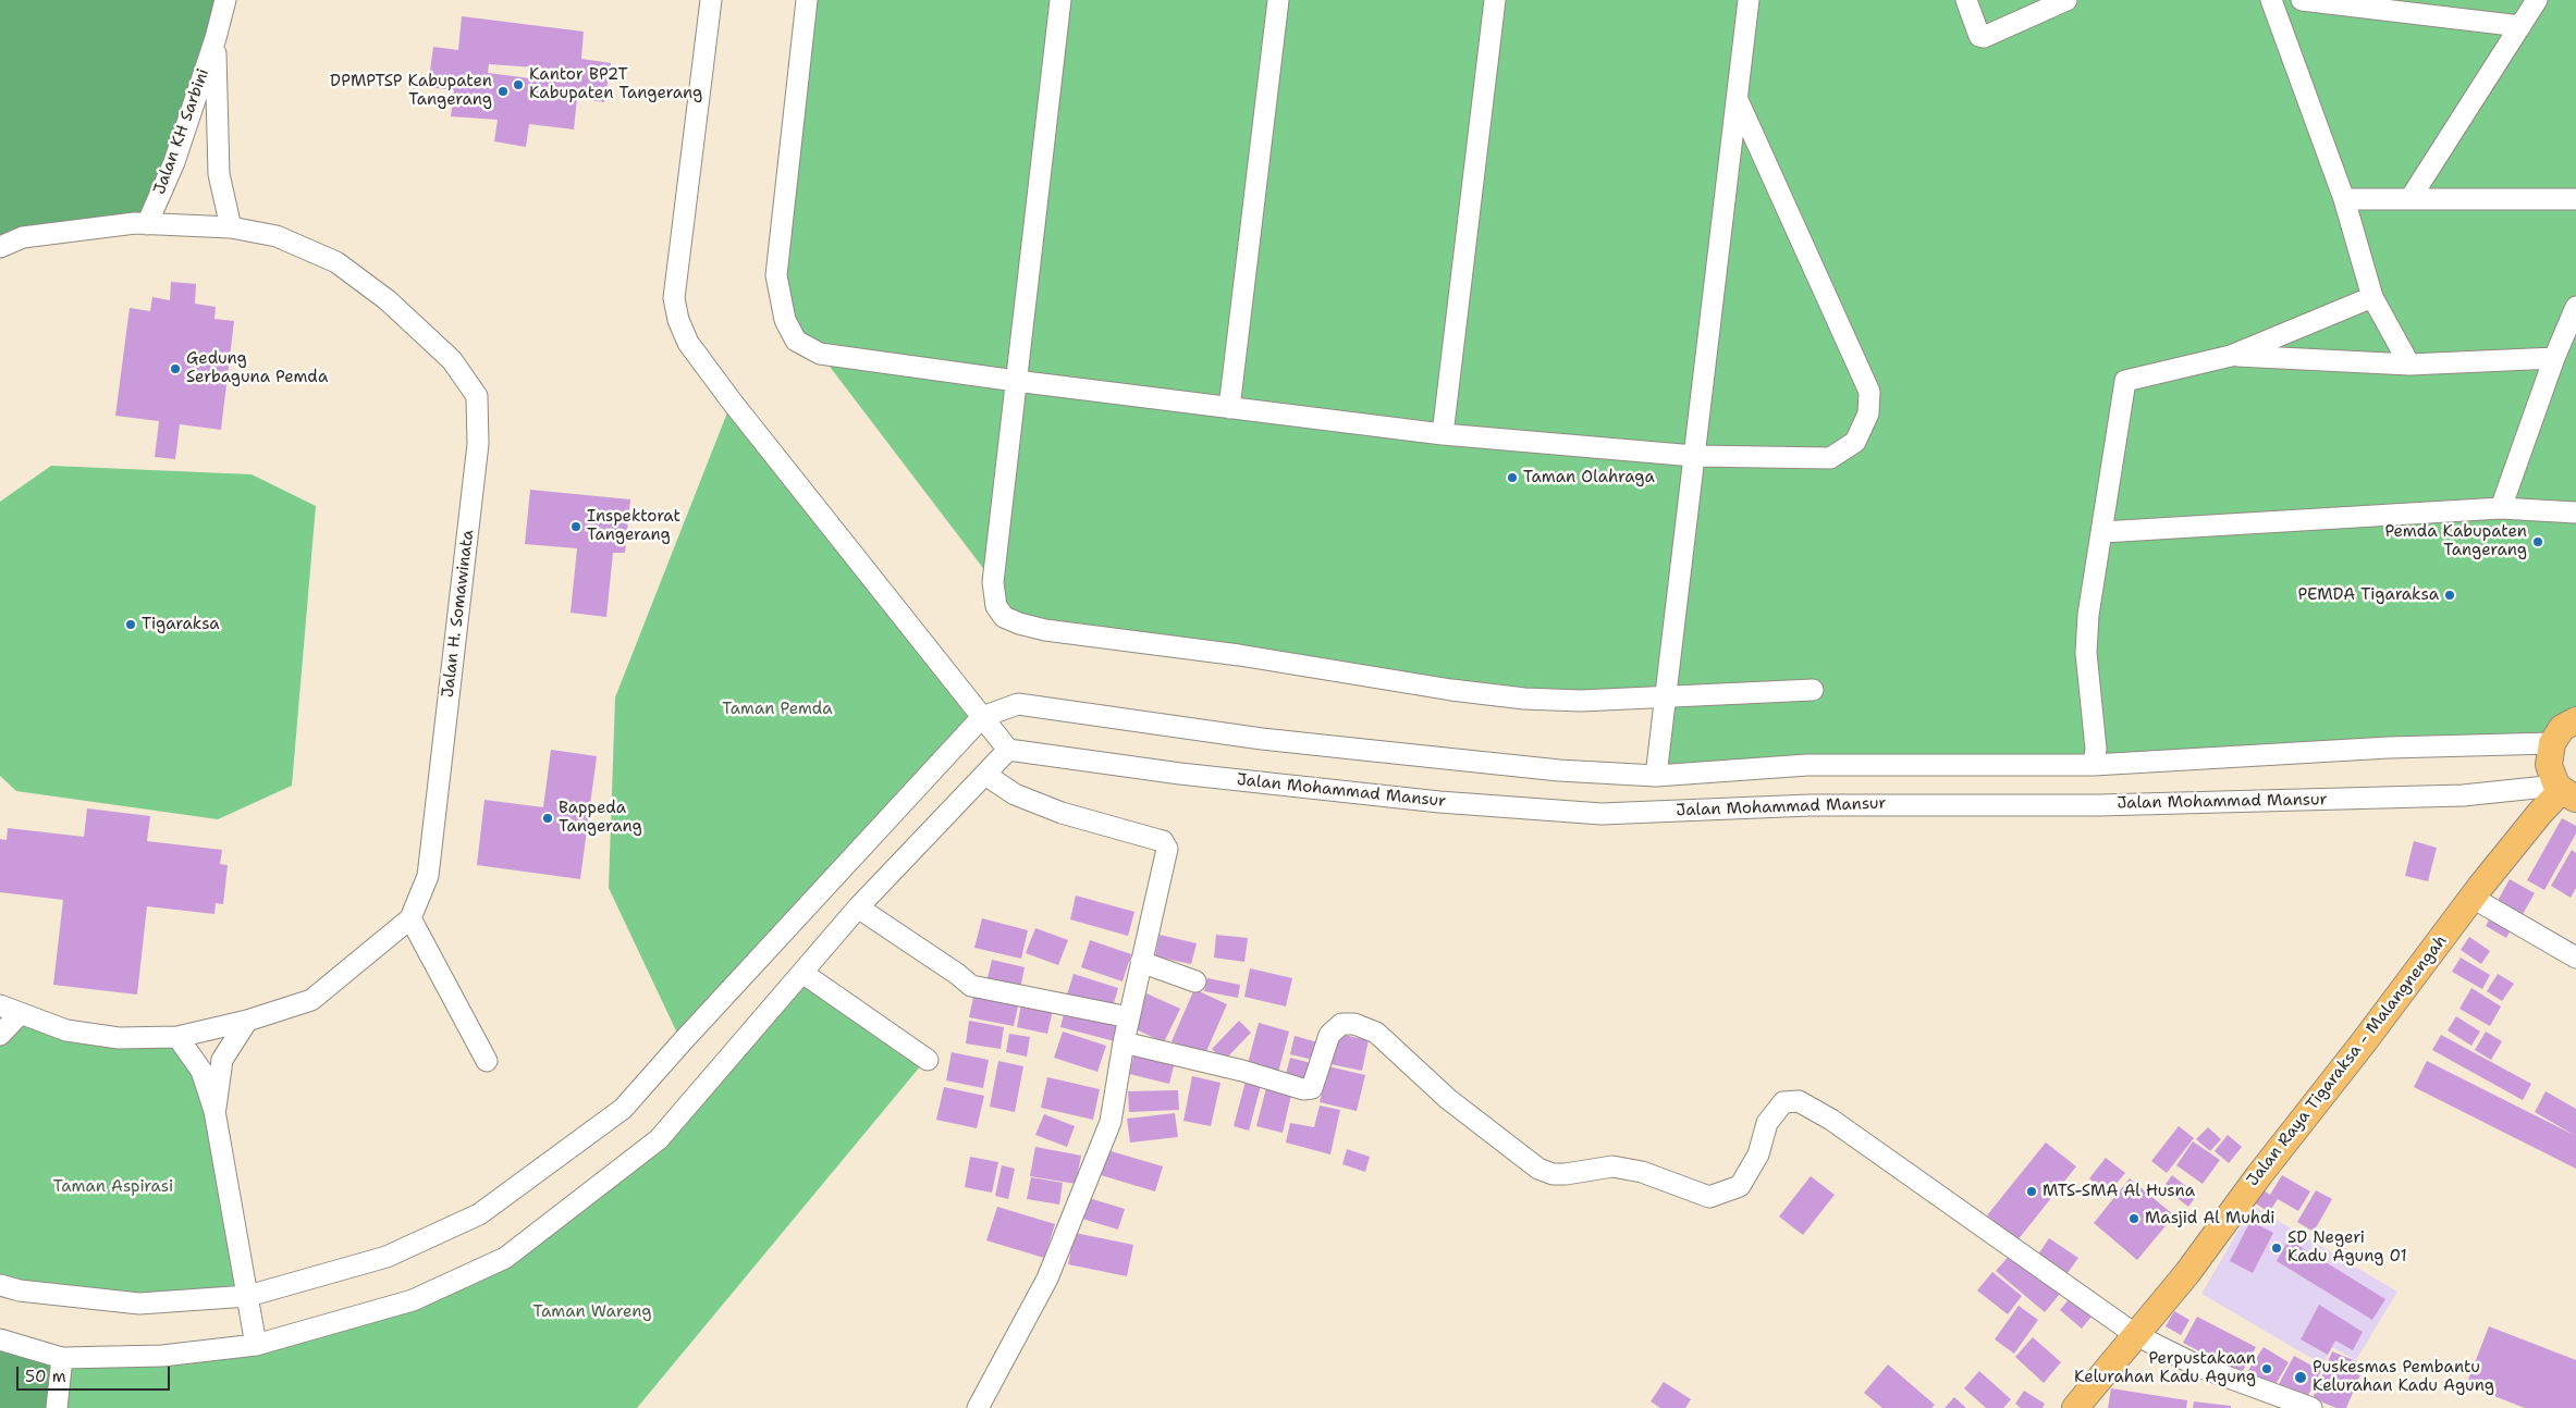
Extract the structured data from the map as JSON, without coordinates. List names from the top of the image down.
{
  "streets": {
    "main road": ["Jalan Raya Tigaraksa - Malangnengah"],
    "street": ["Jalan KH Sarbini", "Jalan H. Somawinata", "Jalan Mohammad Mansur"]
  },
  "crossings": [
    ["Jalan KH Sarbini", "Jalan H. Somawinata"],
    ["Jalan Mohammad Mansur", "Jalan Raya Tigaraksa - Malangnengah"]
  ],
  "parks": ["Taman Pemda", "Taman Aspirasi", "Taman Wareng"],
  "places": [
    "Kantor BP2T Kabupaten Tangerang",
    "DPMPTSP Kabupaten Tangerang",
    "Gedung Serbaguna Pemda",
    "Taman Olahraga",
    "Inspektorat Tangerang",
    "Pemda Kabupaten Tangerang",
    "PEMDA Tigaraksa",
    "Tigaraksa",
    "Bappeda Tangerang",
    "MTS-SMA Al Husna",
    "Masjid Al Muhdi",
    "SD Negeri Kadu Agung 01",
    "Perpustakaan Kelurahan Kadu Agung",
    "Puskesmas Pembantu Kelurahan Kadu Agung"
  ],
  "scale_bar": "50 m"
}
